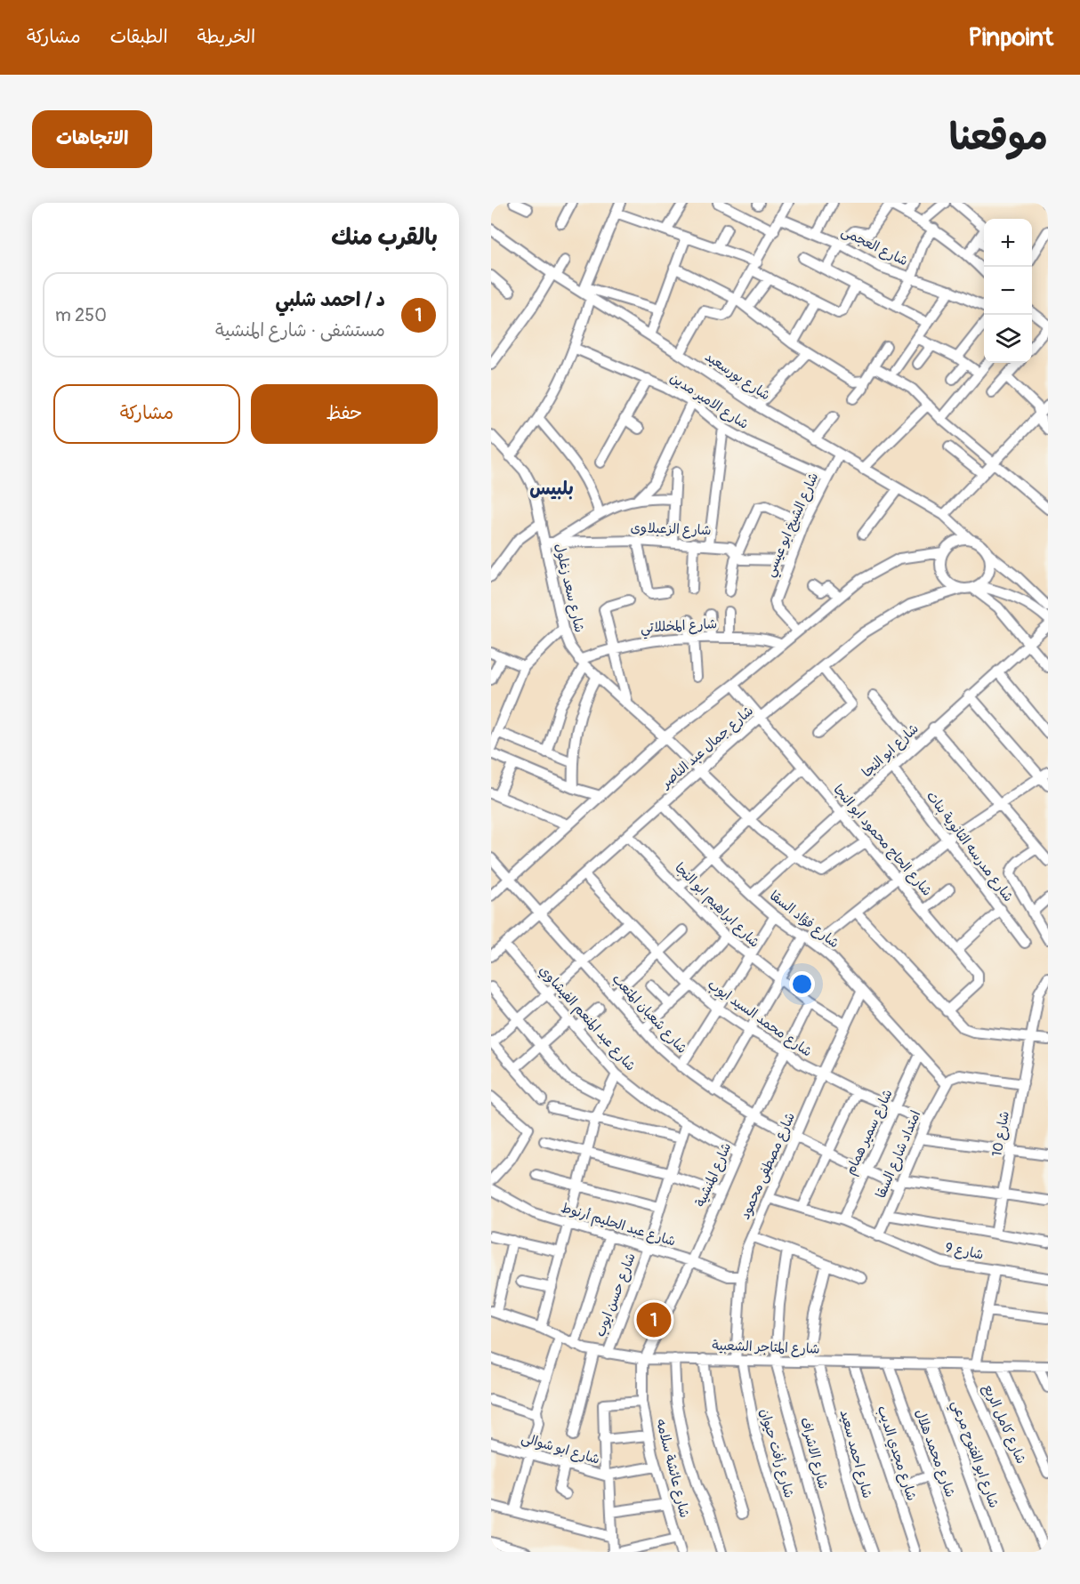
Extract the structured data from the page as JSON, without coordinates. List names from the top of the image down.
{
  "streets": {
    "street": [
      "شارع العجمى",
      "شارع بورسعيد",
      "شارع الامير مدين",
      "شارع الشيخ ابو عيسي",
      "شارع الزعبلاوى",
      "شارع سعد زغلول",
      "شارع المخللاتي",
      "شارع جمال عبد الناصر",
      "شارع ابو النجا",
      "شارع الحاج محمود ابو النجا",
      "شارع مدرسه الثانوية بنات",
      "شارع ابراهيم ابو النجا",
      "شارع فؤاد السقا",
      "شارع شعبان المتعب",
      "شارع عبد المنعم الفيشاوي",
      "شارع محمد السيد ايوب",
      "شارع سمير همام",
      "شارع 10",
      "امتداد شارع السقا",
      "شارع مصطفى محمود",
      "شارع المنشية",
      "شارع عبد الحليم أرنوط",
      "شارع 9",
      "شارع حسن ايوب",
      "شارع المتاجر الشعبية",
      "شارع كامل الربع",
      "شارع ابو شوالى",
      "شارع رأفت حيوان",
      "شارع الاشراف",
      "شارع مجدي الديب",
      "شارع محمد هلال",
      "شارع احمد سعيد",
      "شارع ابو الفتوح مرعي",
      "شارع عائشة سلامه"
    ]
  },
  "crossings": [
    ["شارع بورسعيد", "شارع الشيخ ابو عيسي"],
    ["شارع بورسعيد", "شارع جمال عبد الناصر"],
    ["شارع الامير مدين", "شارع الشيخ ابو عيسي"],
    ["شارع الشيخ ابو عيسي", "شارع الزعبلاوى"],
    ["شارع الزعبلاوى", "شارع سعد زغلول"],
    ["شارع سعد زغلول", "شارع المخللاتي"],
    ["شارع سعد زغلول", "شارع جمال عبد الناصر"],
    ["شارع سعد زغلول", "شارع ابو النجا"],
    ["شارع سعد زغلول", "شارع الحاج محمود ابو النجا"],
    ["شارع جمال عبد الناصر", "شارع الحاج محمود ابو النجا"],
    ["شارع جمال عبد الناصر", "شارع ابراهيم ابو النجا"],
    ["شارع جمال عبد الناصر", "شارع فؤاد السقا"],
    ["شارع جمال عبد الناصر", "شارع شعبان المتعب"],
    ["شارع جمال عبد الناصر", "شارع عبد المنعم الفيشاوي"],
    ["شارع جمال عبد الناصر", "شارع محمد السيد ايوب"],
    ["شارع ابو النجا", "شارع الحاج محمود ابو النجا"],
    ["شارع ابو النجا", "شارع مدرسه الثانوية بنات"],
    ["شارع ابو النجا", "شارع فؤاد السقا"],
    ["شارع ابراهيم ابو النجا", "شارع مصطفى محمود"],
    ["شارع ابراهيم ابو النجا", "شارع المنشية"],
    ["شارع فؤاد السقا", "شارع سمير همام"],
    ["شارع فؤاد السقا", "امتداد شارع السقا"],
    ["شارع فؤاد السقا", "شارع مصطفى محمود"],
    ["شارع شعبان المتعب", "شارع سمير همام"],
    ["شارع شعبان المتعب", "شارع 10"],
    ["شارع شعبان المتعب", "امتداد شارع السقا"],
    ["شارع شعبان المتعب", "شارع مصطفى محمود"],
    ["شارع شعبان المتعب", "شارع المنشية"],
    ["شارع عبد المنعم الفيشاوي", "شارع المنشية"],
    ["شارع عبد المنعم الفيشاوي", "شارع حسن ايوب"],
    ["شارع محمد السيد ايوب", "شارع سمير همام"],
    ["شارع محمد السيد ايوب", "امتداد شارع السقا"],
    ["شارع محمد السيد ايوب", "شارع مصطفى محمود"],
    ["شارع محمد السيد ايوب", "شارع المنشية"],
    ["شارع سمير همام", "شارع 9"],
    ["امتداد شارع السقا", "شارع 9"],
    ["شارع مصطفى محمود", "شارع عبد الحليم أرنوط"],
    ["شارع مصطفى محمود", "شارع 9"],
    ["شارع مصطفى محمود", "شارع المتاجر الشعبية"],
    ["شارع مصطفى محمود", "شارع رأفت حيوان"],
    ["شارع المنشية", "شارع عبد الحليم أرنوط"],
    ["شارع المنشية", "شارع المتاجر الشعبية"],
    ["شارع المنشية", "شارع عائشة سلامه"],
    ["شارع عبد الحليم أرنوط", "شارع حسن ايوب"],
    ["شارع حسن ايوب", "شارع المتاجر الشعبية"],
    ["شارع المتاجر الشعبية", "شارع كامل الربع"],
    ["شارع المتاجر الشعبية", "شارع رأفت حيوان"],
    ["شارع المتاجر الشعبية", "شارع الاشراف"],
    ["شارع المتاجر الشعبية", "شارع مجدي الديب"],
    ["شارع المتاجر الشعبية", "شارع محمد هلال"],
    ["شارع المتاجر الشعبية", "شارع احمد سعيد"],
    ["شارع المتاجر الشعبية", "شارع ابو الفتوح مرعي"],
    ["شارع المتاجر الشعبية", "شارع عائشة سلامه"],
    ["شارع ابو شوالى", "شارع عائشة سلامه"]
  ],
  "districts": ["بلبيس"],
  "page": {
    "header": "Pinpoint",
    "nav": ["الخريطة", "الطبقات", "مشاركة"],
    "title": "موقعنا",
    "buttons": [
      "الاتجاهات",
      ["حفظ", "مشاركة"]
    ],
    "heading": "بالقرب منك",
    "map_buttons": ["+", "−"],
    "list": [
      {
        "mark": "1",
        "name": "د / احمد شلبي",
        "note": "مستشفى · شارع المنشية",
        "value": "250 m"
      }
    ],
    "pins": "1"
  }
}
